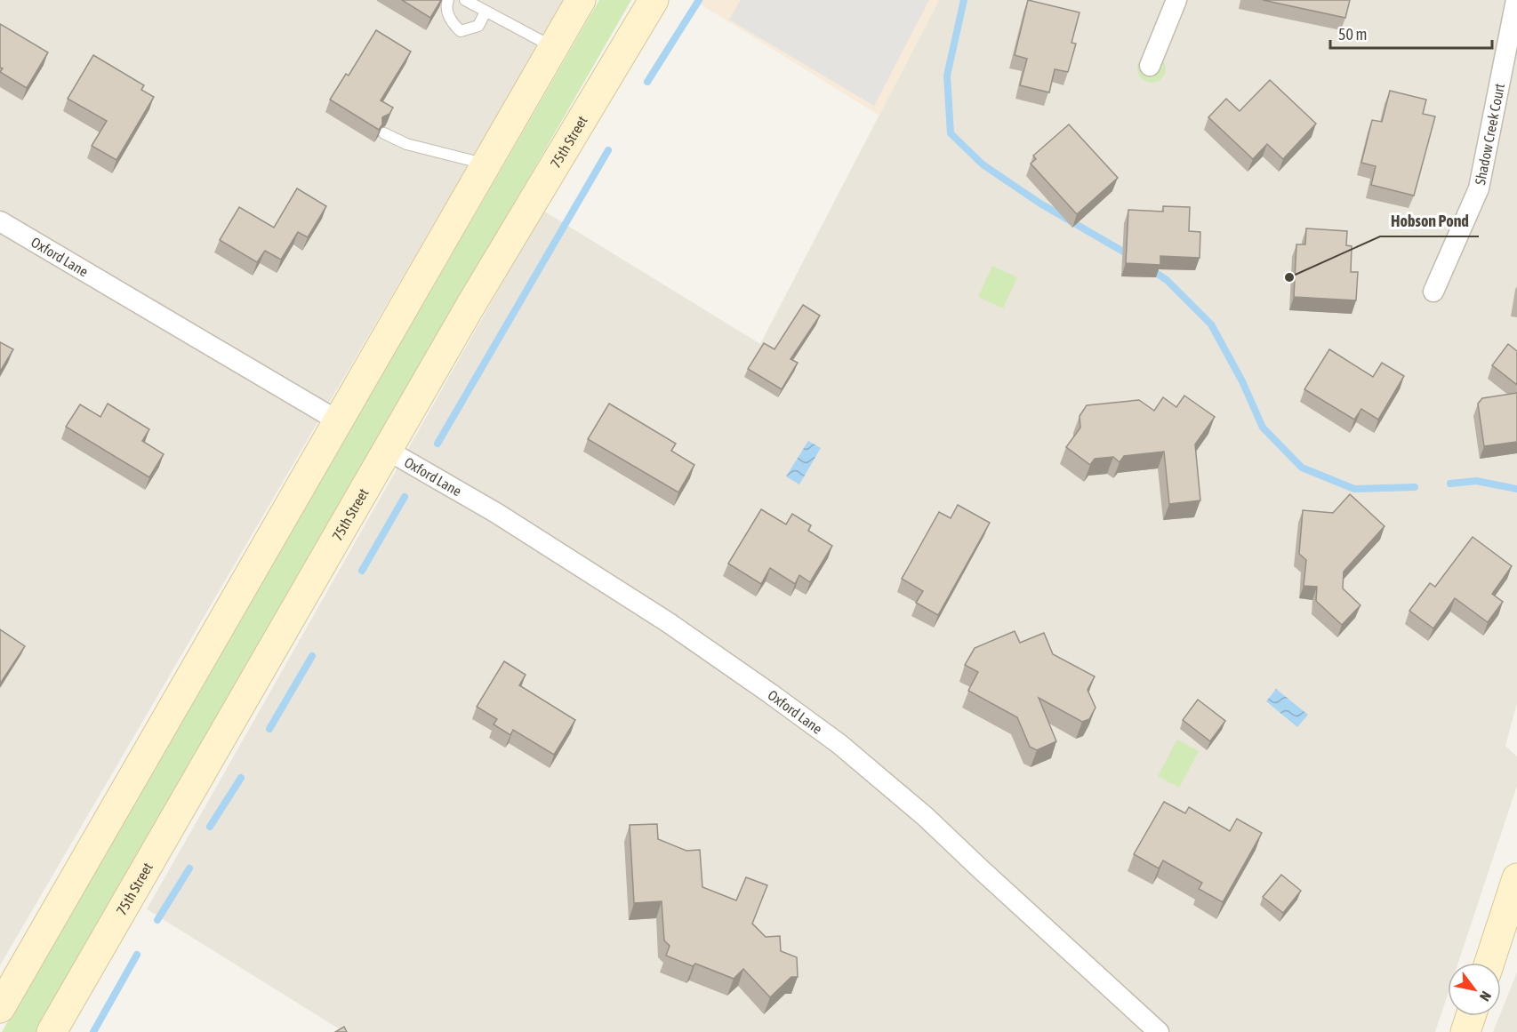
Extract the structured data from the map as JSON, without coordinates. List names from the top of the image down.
{
  "streets": {
    "main road": ["75th Street"],
    "street": ["Shadow Creek Court", "Oxford Lane"]
  },
  "crossings": [
    ["75th Street", "Oxford Lane"]
  ],
  "places": ["Hobson Pond"],
  "scale_bar": "50 m",
  "north": "bottom right"
}
